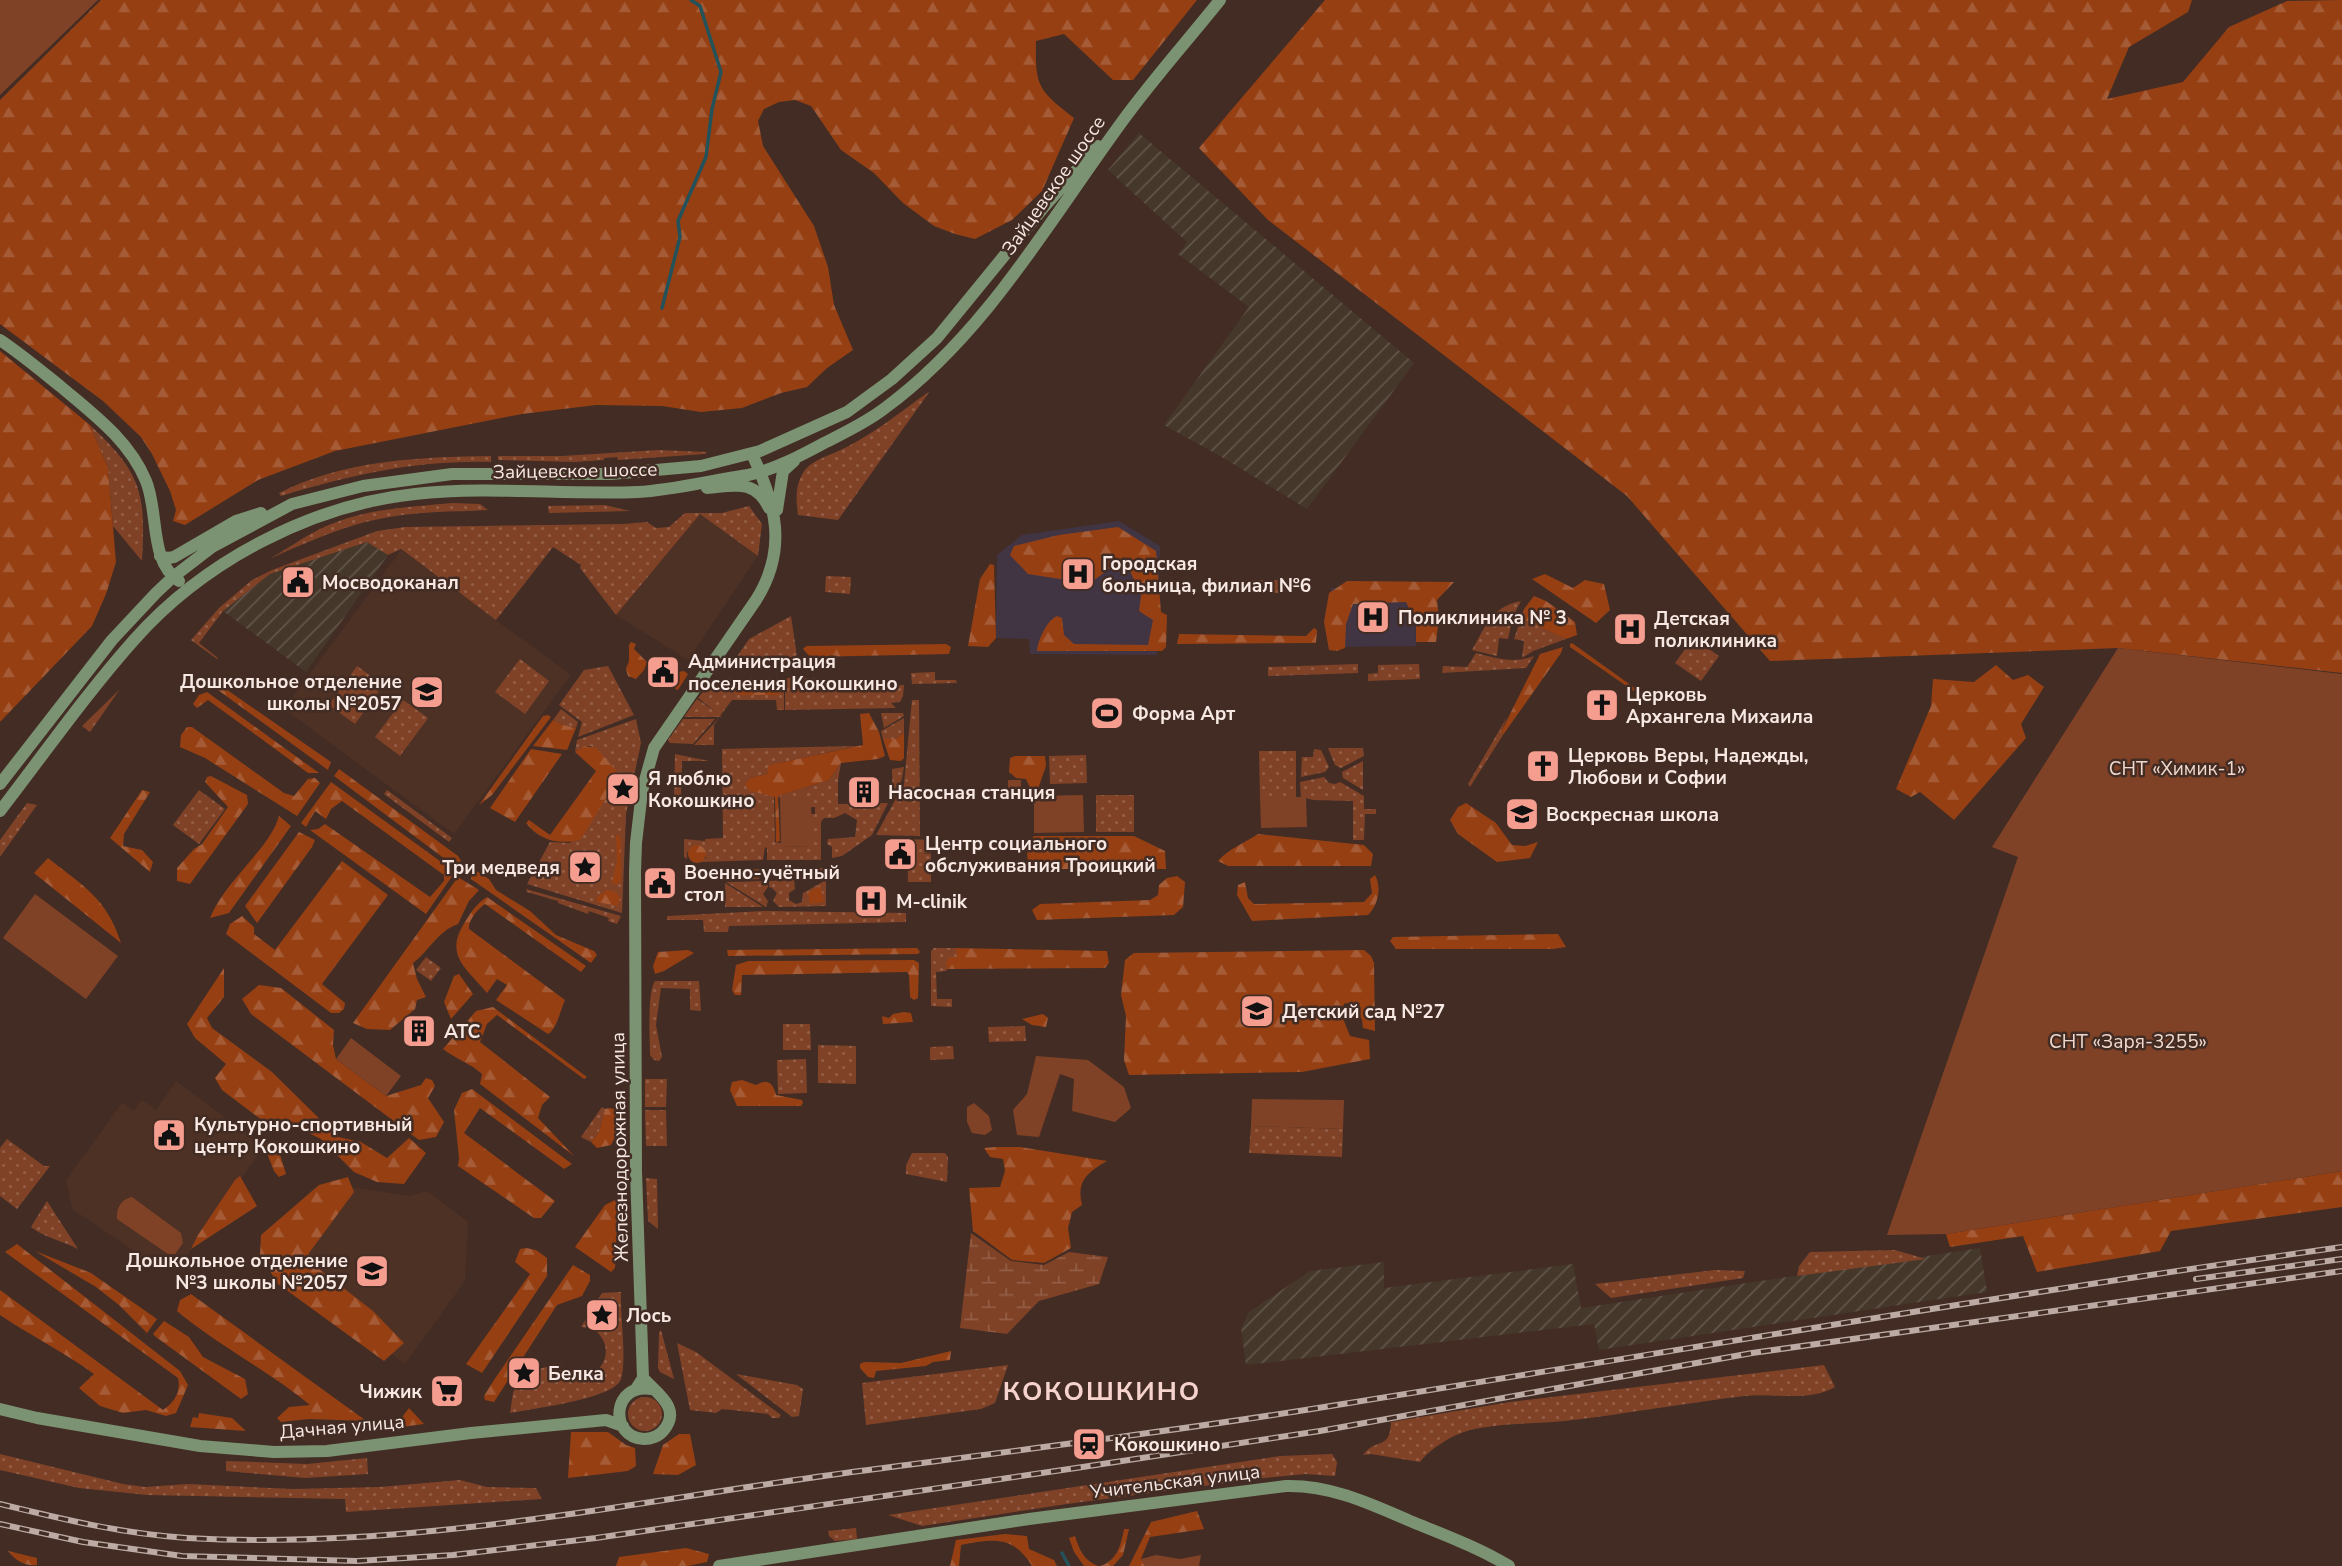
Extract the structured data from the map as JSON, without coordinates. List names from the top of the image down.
{
  "streets": {
    "street": [
      "Зайцевское шоссе",
      "Железнодорожная улица",
      "Дачная улица",
      "Учительская улица"
    ]
  },
  "crossings": [
    ["Железнодорожная улица", "Дачная улица"]
  ],
  "districts": ["КОКОШКИНО"],
  "parks": ["СНТ «Химик-1»", "СНТ «Заря-3255»"],
  "places": {
    "hospital": [
      "Городская больница, филиал №6",
      "Поликлиника № 3",
      "Детская поликлиника",
      "M-clinik"
    ],
    "public building": [
      "Мосводоканал",
      "Администрация поселения Кокошкино",
      "Центр социального обслуживания Троицкий",
      "Военно-учётный стол",
      "Культурно-спортивный центр Кокошкино"
    ],
    "school or university": [
      "Дошкольное отделение школы №2057",
      "Воскресная школа",
      "Детский сад №27",
      "Дошкольное отделение №3 школы №2057"
    ],
    "church": ["Церковь Архангела Михаила", "Церковь Веры, Надежды, Любови и Софии"],
    "sports": ["Форма Арт"],
    "place": [
      "Я люблю Кокошкино",
      "Три медведя",
      "Лось",
      "Белка"
    ],
    "building": ["Насосная станция", "АТС"],
    "supermarket": ["Чижик"],
    "station": ["Кокошкино"]
  }
}
